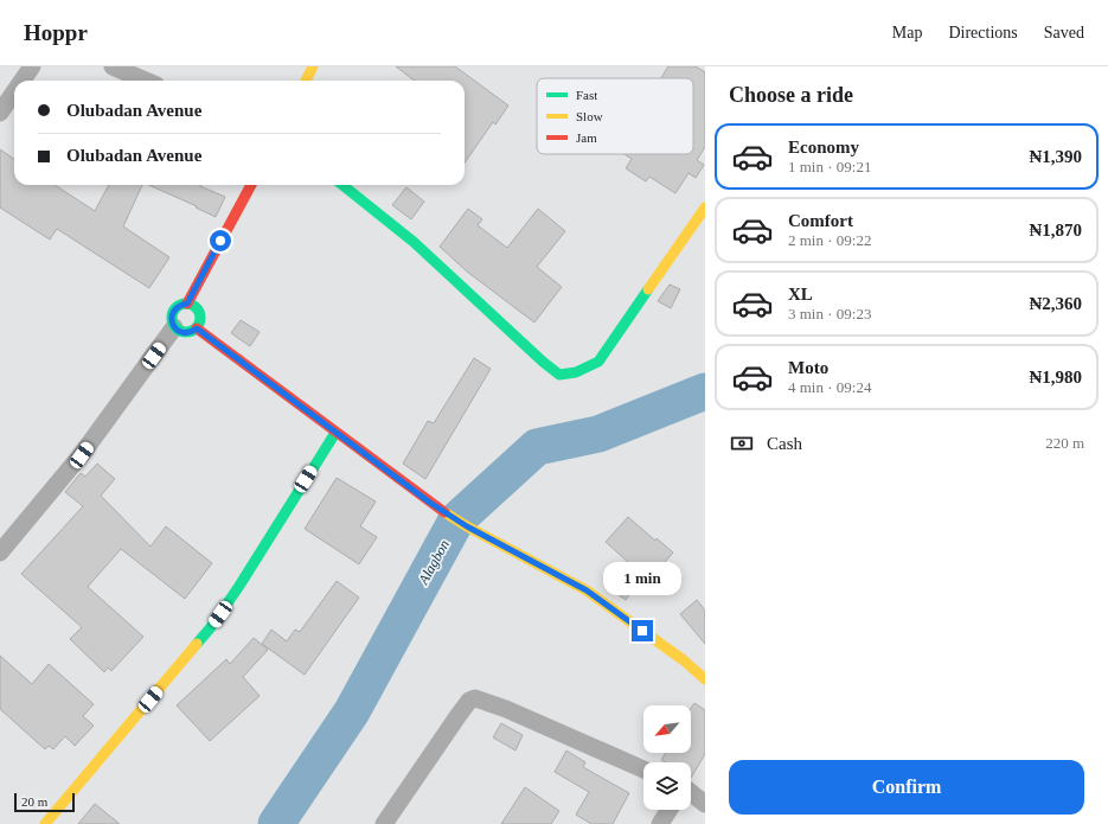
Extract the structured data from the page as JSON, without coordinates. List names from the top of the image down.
{
  "water": ["Alagbon"],
  "legend": ["Fast", "Slow", "Jam"],
  "scale_bar": "20 m",
  "north": "bottom left",
  "page": {
    "header": "Hoppr",
    "nav": ["Map", "Directions", "Saved"],
    "heading": "Choose a ride",
    "banner": ["Olubadan Avenue", "Olubadan Avenue"],
    "list": [
      {
        "name": "Economy",
        "note": "1 min · 09:21",
        "value": "₦1,390"
      },
      {
        "name": "Comfort",
        "note": "2 min · 09:22",
        "value": "₦1,870"
      },
      {
        "name": "XL",
        "note": "3 min · 09:23",
        "value": "₦2,360"
      },
      {
        "name": "Moto",
        "note": "4 min · 09:24",
        "value": "₦1,980"
      }
    ],
    "pay": ["Cash", "220 m"],
    "bubble": "1 min",
    "buttons": "Confirm",
    "scale": "20 m"
  }
}
